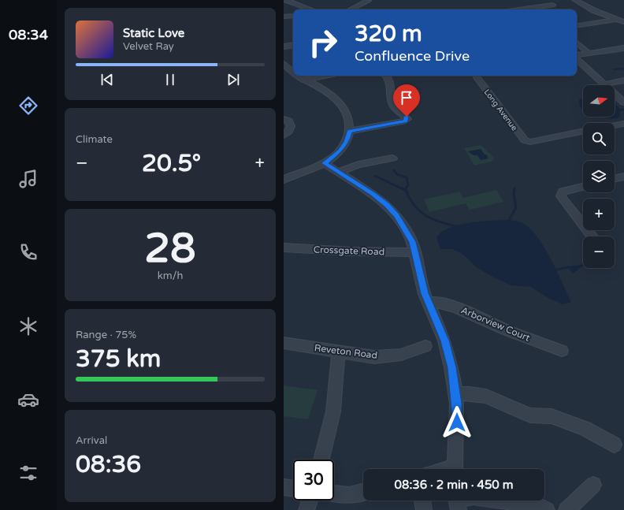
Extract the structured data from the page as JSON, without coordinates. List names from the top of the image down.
{
  "streets": {
    "street": [
      "Long Avenue",
      "Crossgate Road",
      "Arborview Court",
      "Reveton Road"
    ]
  },
  "north": "right",
  "page": {
    "tabs": "08:34",
    "turn": ["320 m", "Confluence Drive"],
    "song": ["Static Love", "Velvet Ray"],
    "map_buttons": ["+", "−"],
    "tile": [
      "Climate",
      ["28", "km/h"],
      ["Range · 75%", "375 km"],
      ["Arrival", "08:36"]
    ],
    "heat": ["−", "20.5°", "+"],
    "limit": "30",
    "trip": "08:36 · 2 min · 450 m"
  }
}
